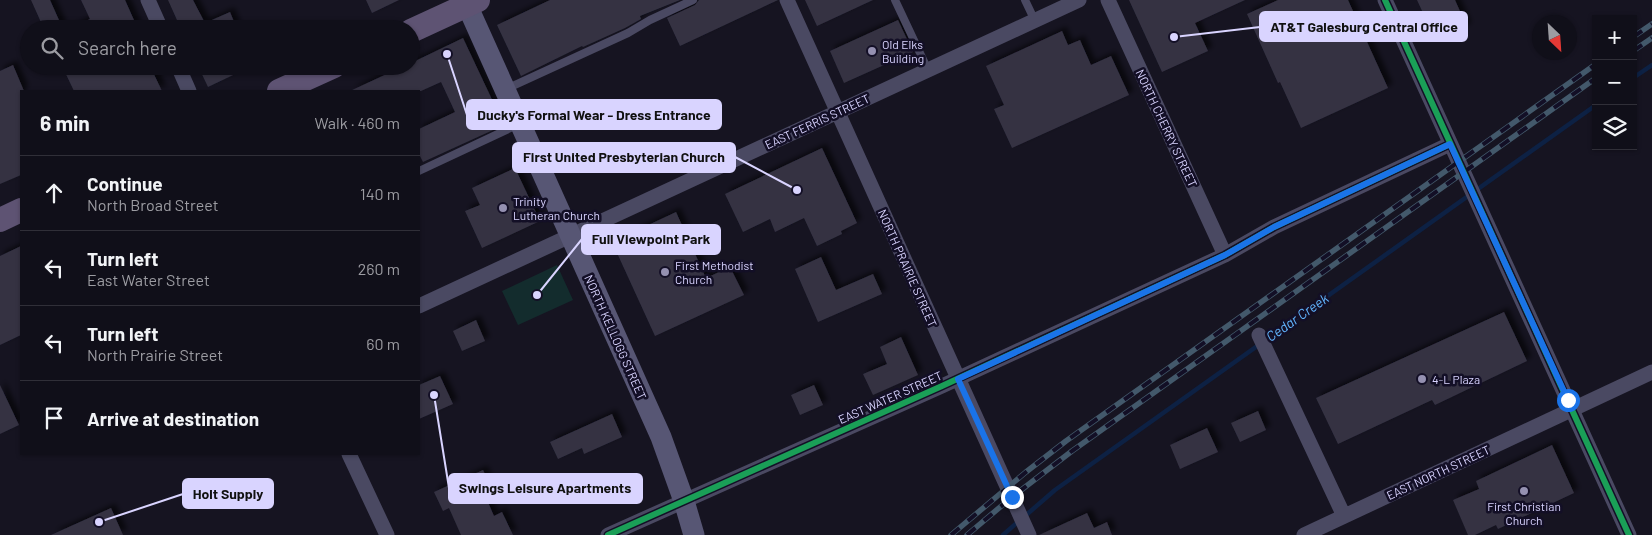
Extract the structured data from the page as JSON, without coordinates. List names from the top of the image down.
{
  "streets": {
    "main road": ["NORTH KELLOGG STREET"],
    "street": [
      "EAST FERRIS STREET",
      "NORTH CHERRY STREET",
      "NORTH PRAIRIE STREET",
      "EAST WATER STREET",
      "EAST NORTH STREET"
    ]
  },
  "crossings": [
    ["EAST FERRIS STREET", "NORTH PRAIRIE STREET"],
    ["EAST FERRIS STREET", "NORTH KELLOGG STREET"],
    ["NORTH CHERRY STREET", "EAST WATER STREET"],
    ["NORTH PRAIRIE STREET", "EAST WATER STREET"],
    ["NORTH KELLOGG STREET", "EAST WATER STREET"]
  ],
  "water": ["Cedar Creek"],
  "places": [
    "AT&T Galesburg Central Office",
    "Old Elks Building",
    "Ducky's Formal Wear - Dress Entrance",
    "First United Presbyterian Church",
    "Trinity Lutheran Church",
    "First Methodist Church",
    "Full Viewpoint Park",
    "4-L Plaza",
    "Swings Leisure Apartments",
    "First Christian Church",
    "Holt Supply"
  ],
  "north": "bottom right",
  "page": {
    "map_buttons": ["+", "−"],
    "search": "Search here",
    "heading": ["6 min", "Walk · 460 m"],
    "list": [
      ["Continue", "North Broad Street", "140 m"],
      ["Turn left", "East Water Street", "260 m"],
      ["Turn left", "North Prairie Street", "60 m"],
      "Arrive at destination"
    ]
  }
}
